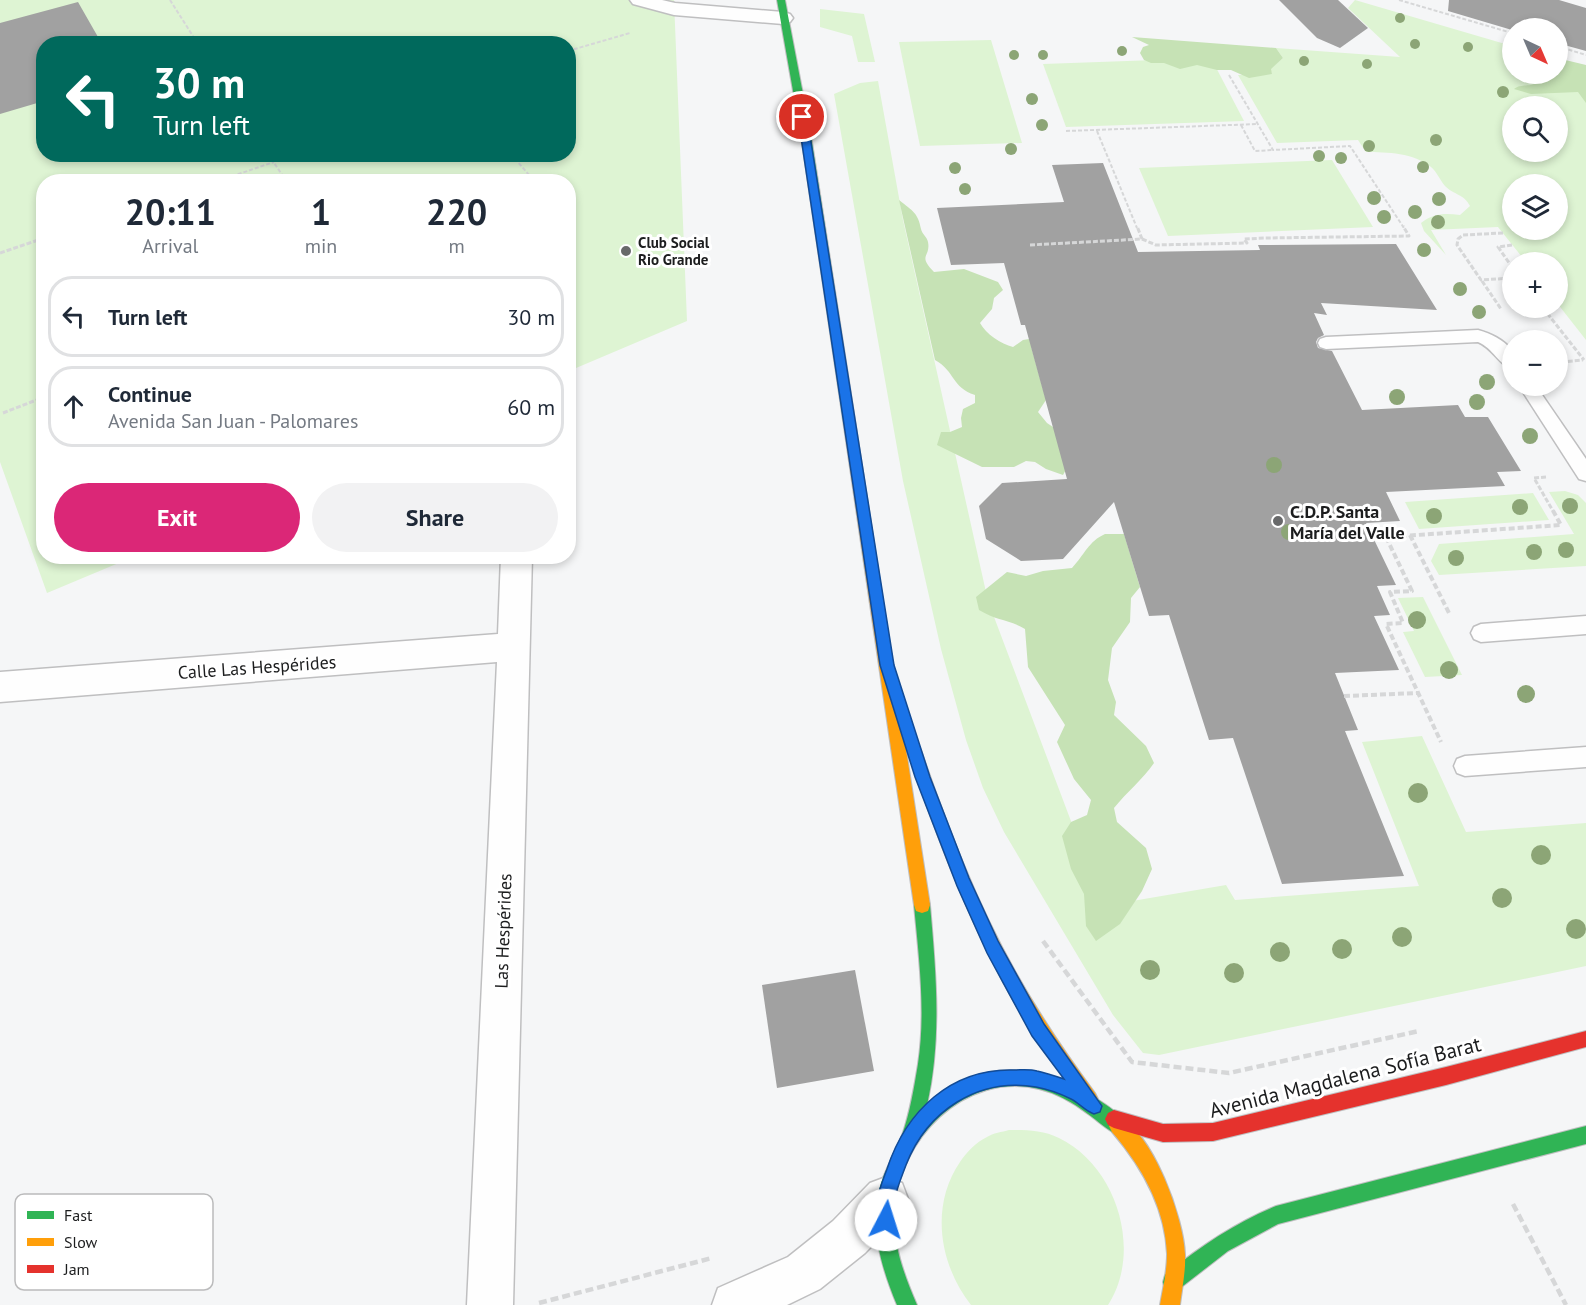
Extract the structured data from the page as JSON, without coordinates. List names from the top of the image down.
{
  "streets": {
    "street": ["Calle Las Hespérides", "Las Hespérides", "Avenida Magdalena Sofía Barat"]
  },
  "crossings": [
    ["Calle Las Hespérides", "Las Hespérides"]
  ],
  "places": ["Club Social Rio Grande", "C.D.P. Santa María del Valle"],
  "legend": ["Fast", "Slow", "Jam"],
  "north": "bottom right",
  "page": {
    "map_buttons": ["+", "−"],
    "turn": ["30 m", "Turn left"],
    "eta": [
      "20:11",
      "Arrival",
      "1",
      "min",
      "220",
      "m"
    ],
    "list": [
      {
        "name": "Turn left",
        "value": "30 m"
      },
      {
        "name": "Continue",
        "note": "Avenida San Juan - Palomares",
        "value": "60 m"
      }
    ],
    "buttons": ["Exit", "Share"]
  }
}
